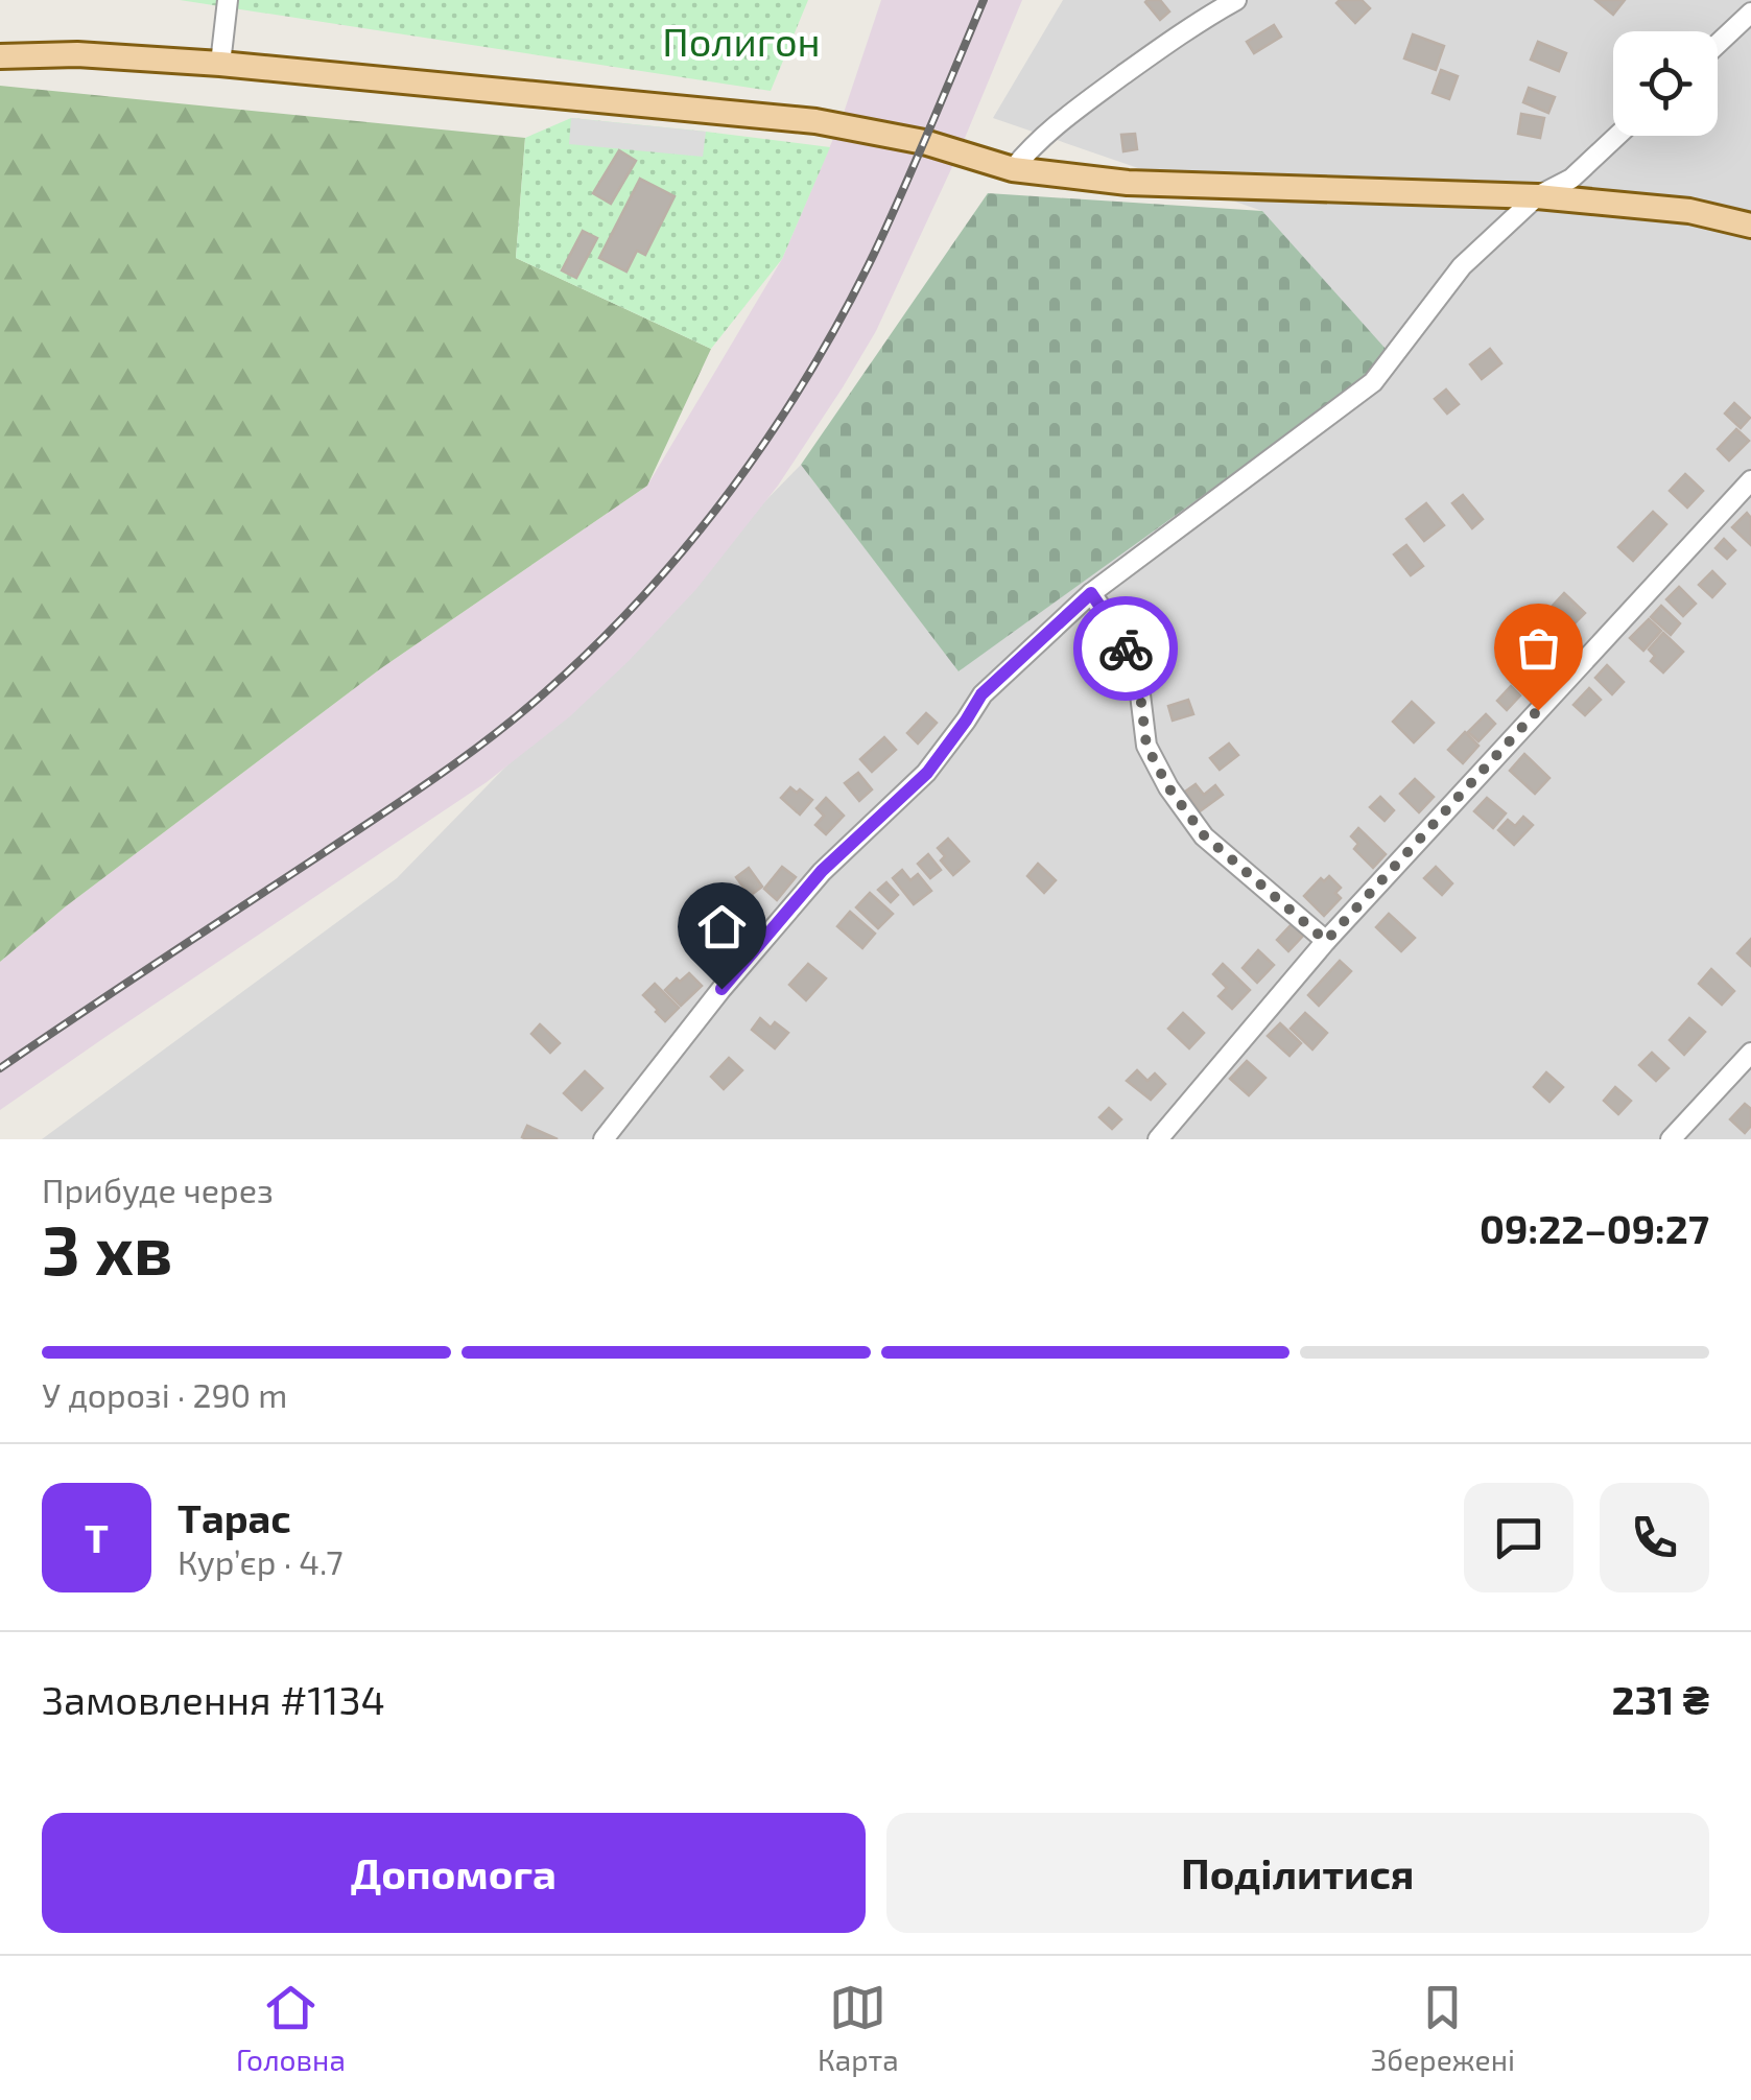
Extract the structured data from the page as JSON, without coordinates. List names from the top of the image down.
{
  "parks": ["Полигон"],
  "page": {
    "heading": ["3 хв", "Прибуде через", "09:22–09:27"],
    "panel": [
      "Тарас",
      "Кур’єр · 4.7",
      "Замовлення #1134",
      "231 ₴"
    ],
    "bar": "У дорозі · 290 m",
    "round": "Т",
    "buttons": ["Допомога", "Поділитися"],
    "tabs": ["Головна", "Карта", "Збережені"]
  }
}
